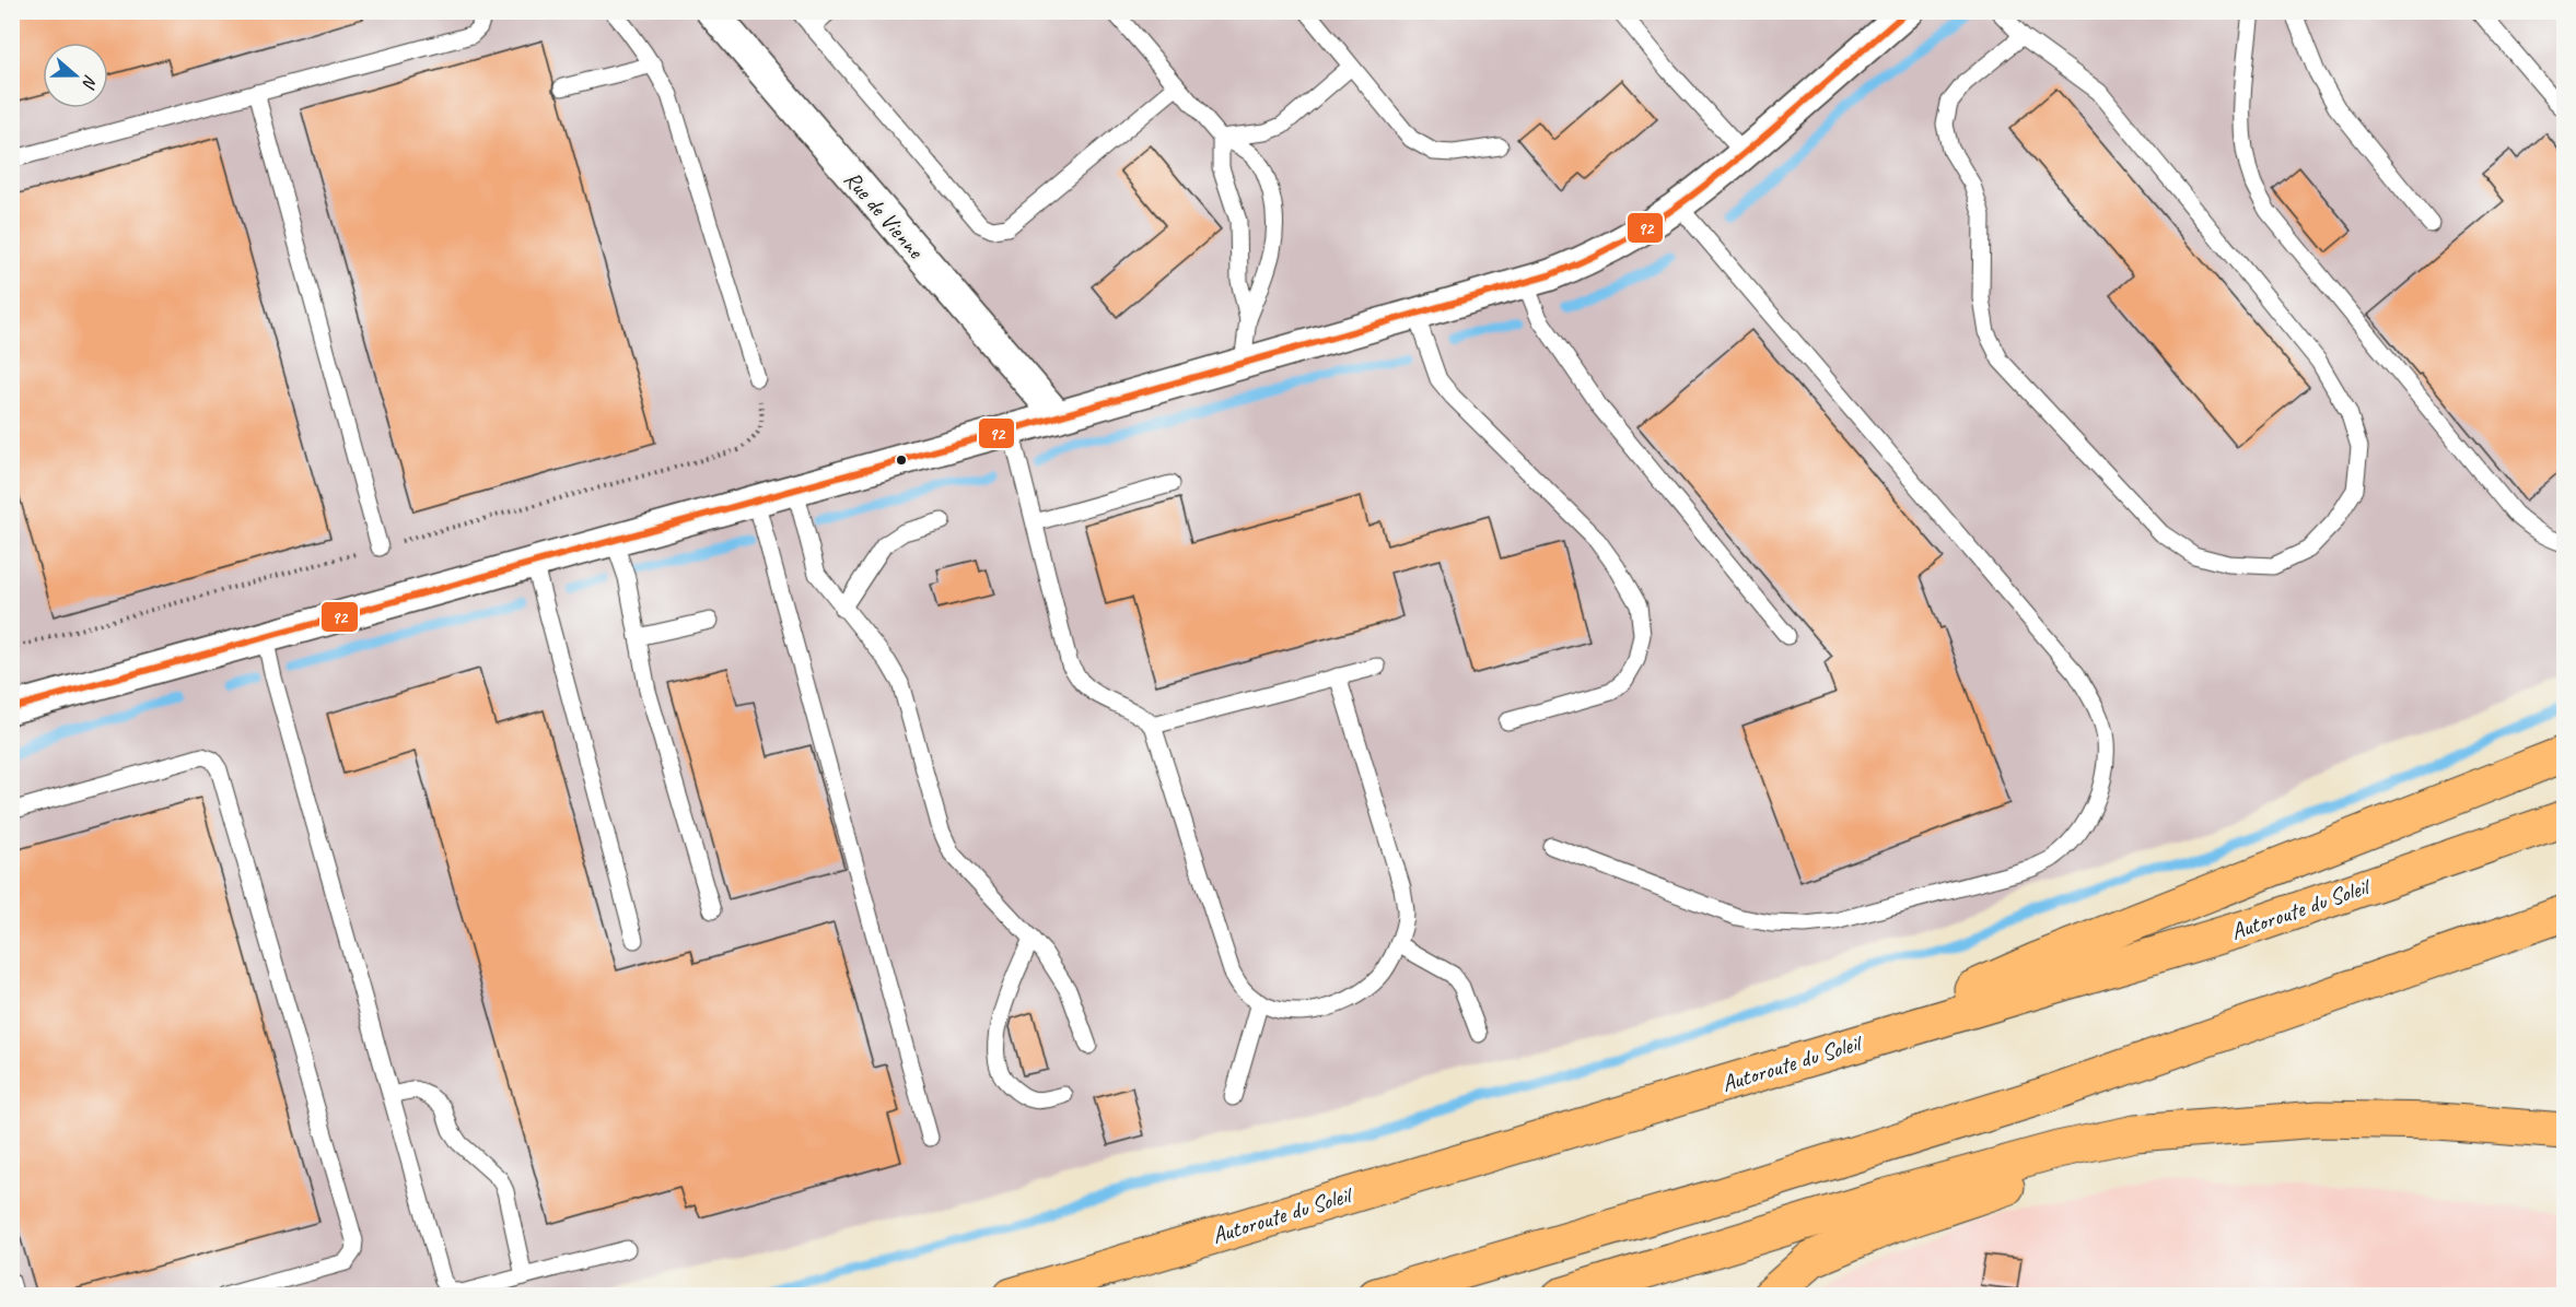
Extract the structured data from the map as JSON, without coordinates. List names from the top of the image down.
{
  "streets": {
    "main road": ["Autoroute du Soleil"],
    "street": ["Rue de Vienne"]
  },
  "lines": ["transit line 92"],
  "north": "right"
}
